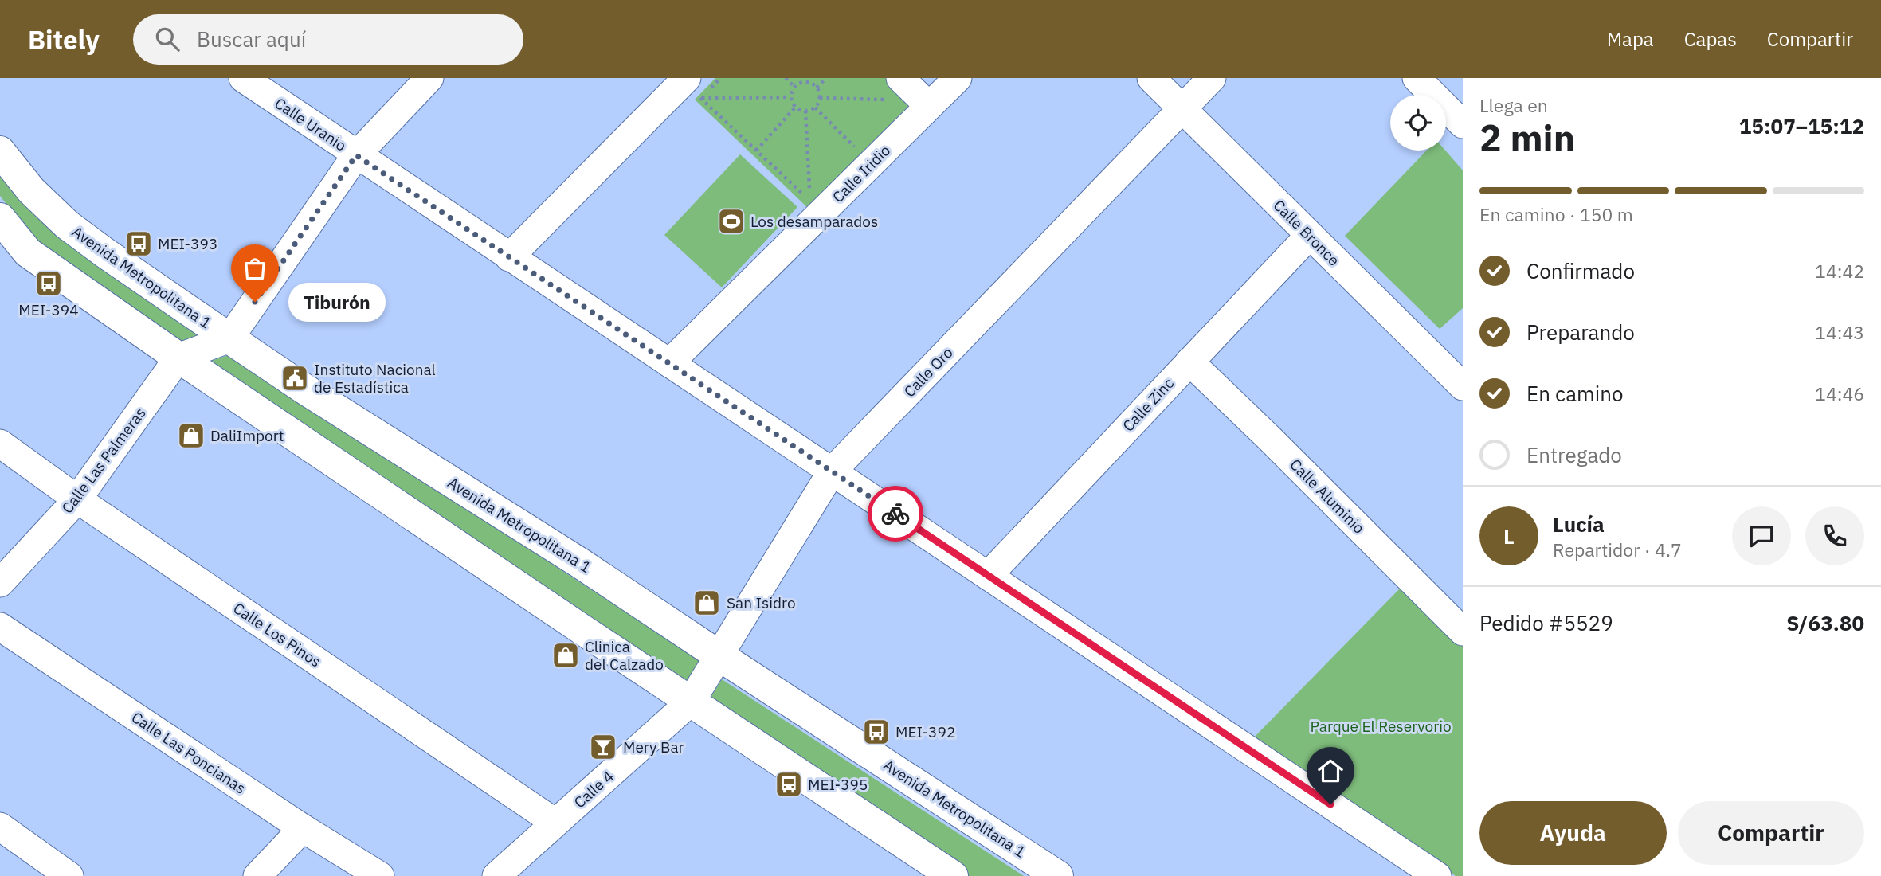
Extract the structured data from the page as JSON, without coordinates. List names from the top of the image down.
{
  "streets": {
    "main road": ["Avenida Metropolitana 1"],
    "street": [
      "Calle Uranio",
      "Calle Iridio",
      "Calle Bronce",
      "Calle Oro",
      "Calle Zinc",
      "Calle Las Palmeras",
      "Calle Aluminio",
      "Calle Los Pinos",
      "Calle Las Poncianas",
      "Calle 4"
    ]
  },
  "crossings": [
    ["Calle Uranio", "Calle Iridio"],
    ["Calle Uranio", "Calle Oro"],
    ["Calle Uranio", "Calle Zinc"],
    ["Calle Bronce", "Calle Oro"],
    ["Calle Bronce", "Calle Zinc"],
    ["Avenida Metropolitana 1", "Calle Oro"],
    ["Calle Oro", "Calle 4"],
    ["Calle Zinc", "Calle Aluminio"],
    ["Calle Las Palmeras", "Calle Los Pinos"],
    ["Calle Los Pinos", "Calle 4"]
  ],
  "parks": ["Parque El Reservorio"],
  "places": {
    "sports": ["Los desamparados"],
    "bus stop": [
      "MEI-393",
      "MEI-394",
      "MEI-392",
      "MEI-395"
    ],
    "other": ["Tiburón"],
    "public building": ["Instituto Nacional de Estadística"],
    "shop": ["DaliImport", "San Isidro", "Clinica del Calzado"],
    "bar": ["Mery Bar"]
  },
  "page": {
    "header": "Bitely",
    "search": "Buscar aquí",
    "nav": ["Mapa", "Capas", "Compartir"],
    "heading": ["2 min", "Llega en", "15:07–15:12"],
    "panel": [
      "Lucía",
      "Repartidor · 4.7",
      "Pedido #5529",
      "S/63.80"
    ],
    "bar": "En camino · 150 m",
    "list": [
      ["Confirmado", "14:42"],
      ["Preparando", "14:43"],
      ["En camino", "14:46"],
      "Entregado"
    ],
    "bubble": "Tiburón",
    "round": "L",
    "buttons": ["Ayuda", "Compartir"]
  }
}
